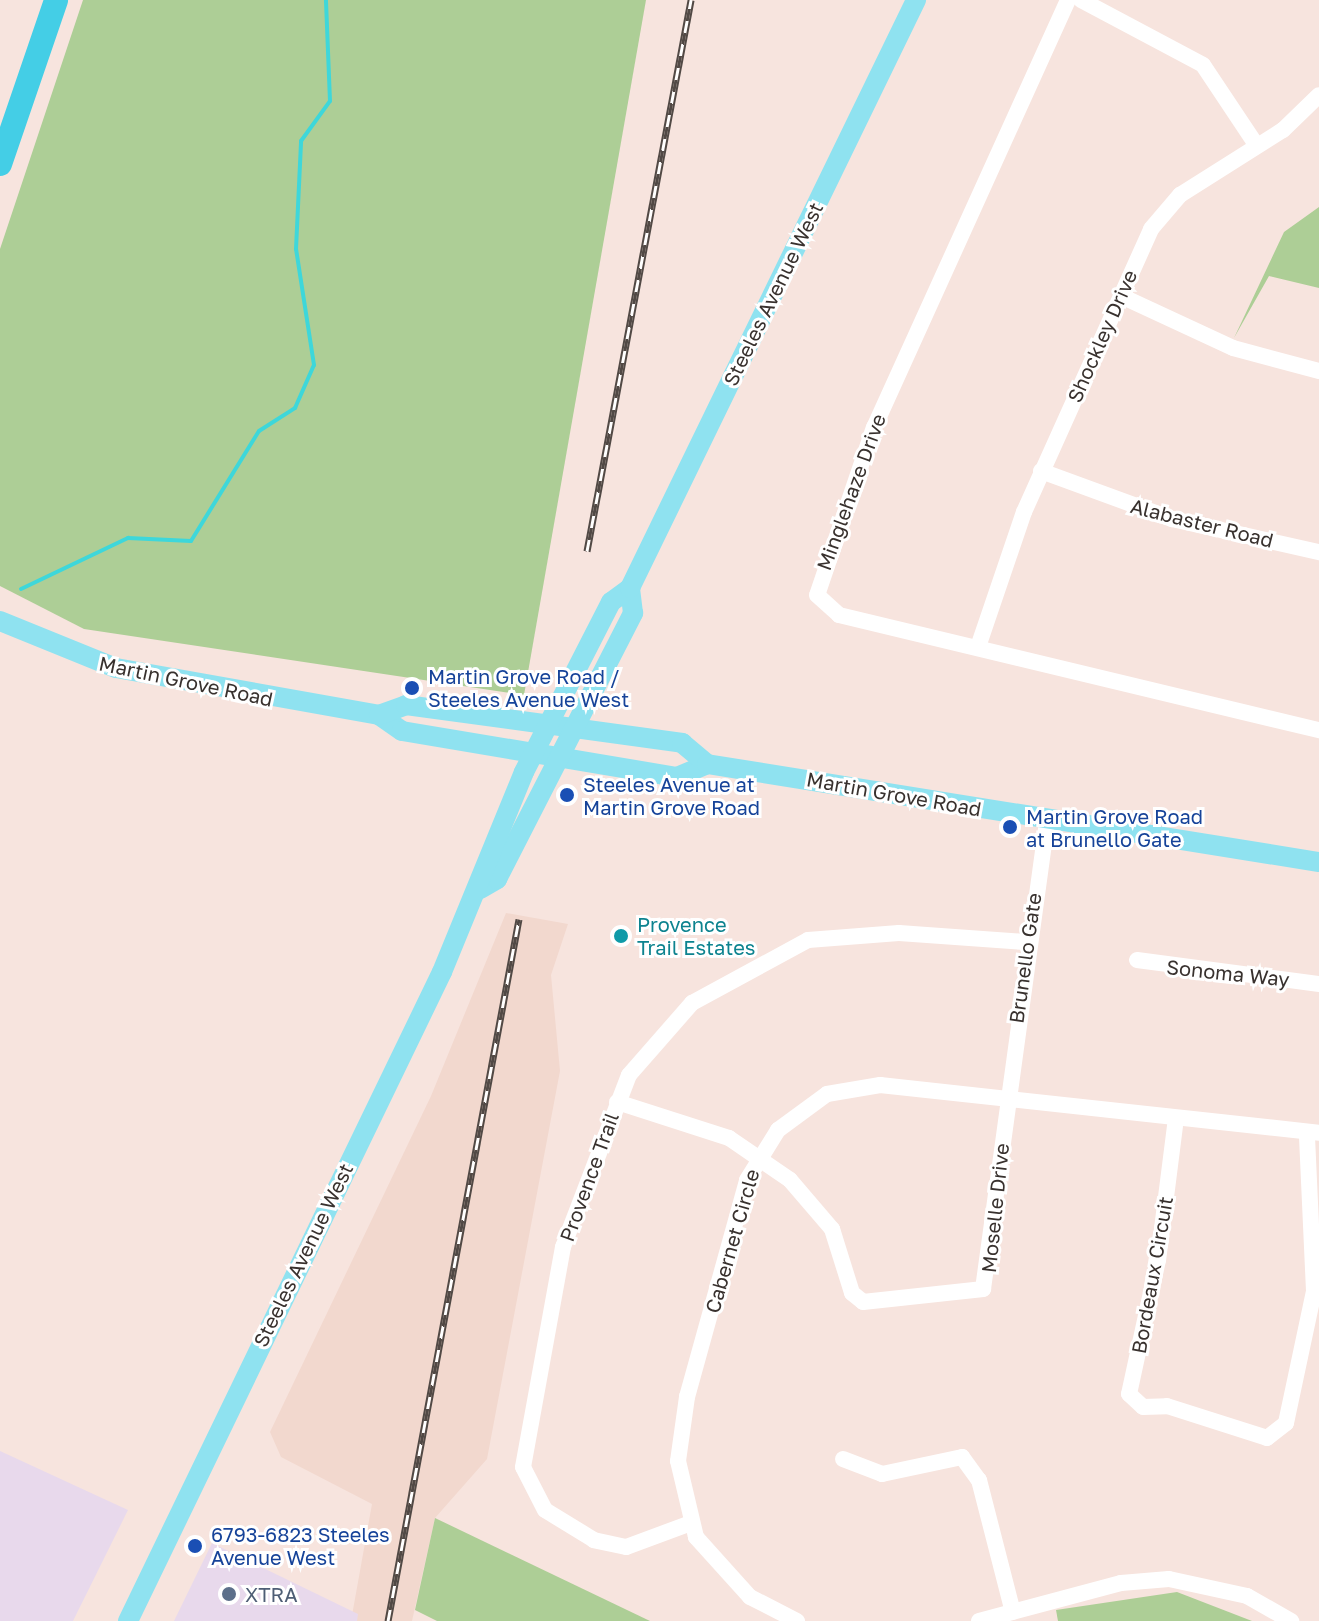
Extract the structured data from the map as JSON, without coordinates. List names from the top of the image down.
{
  "streets": {
    "main road": ["Steeles Avenue West", "Martin Grove Road"],
    "street": [
      "Shockley Drive",
      "Minglehaze Drive",
      "Alabaster Road",
      "Brunello Gate",
      "Sonoma Way",
      "Provence Trail",
      "Moselle Drive",
      "Cabernet Circle",
      "Bordeaux Circuit"
    ]
  },
  "crossings": [
    ["Steeles Avenue West", "Martin Grove Road"],
    ["Shockley Drive", "Minglehaze Drive"],
    ["Shockley Drive", "Alabaster Road"],
    ["Martin Grove Road", "Brunello Gate"],
    ["Brunello Gate", "Provence Trail"],
    ["Brunello Gate", "Moselle Drive"],
    ["Brunello Gate", "Cabernet Circle"],
    ["Provence Trail", "Moselle Drive"],
    ["Provence Trail", "Cabernet Circle"],
    ["Moselle Drive", "Cabernet Circle"],
    ["Cabernet Circle", "Bordeaux Circuit"]
  ],
  "places": [
    "Martin Grove Road / Steeles Avenue West",
    "Steeles Avenue at Martin Grove Road",
    "Martin Grove Road at Brunello Gate",
    "Provence Trail Estates",
    "6793-6823 Steeles Avenue West",
    "XTRA"
  ]
}
